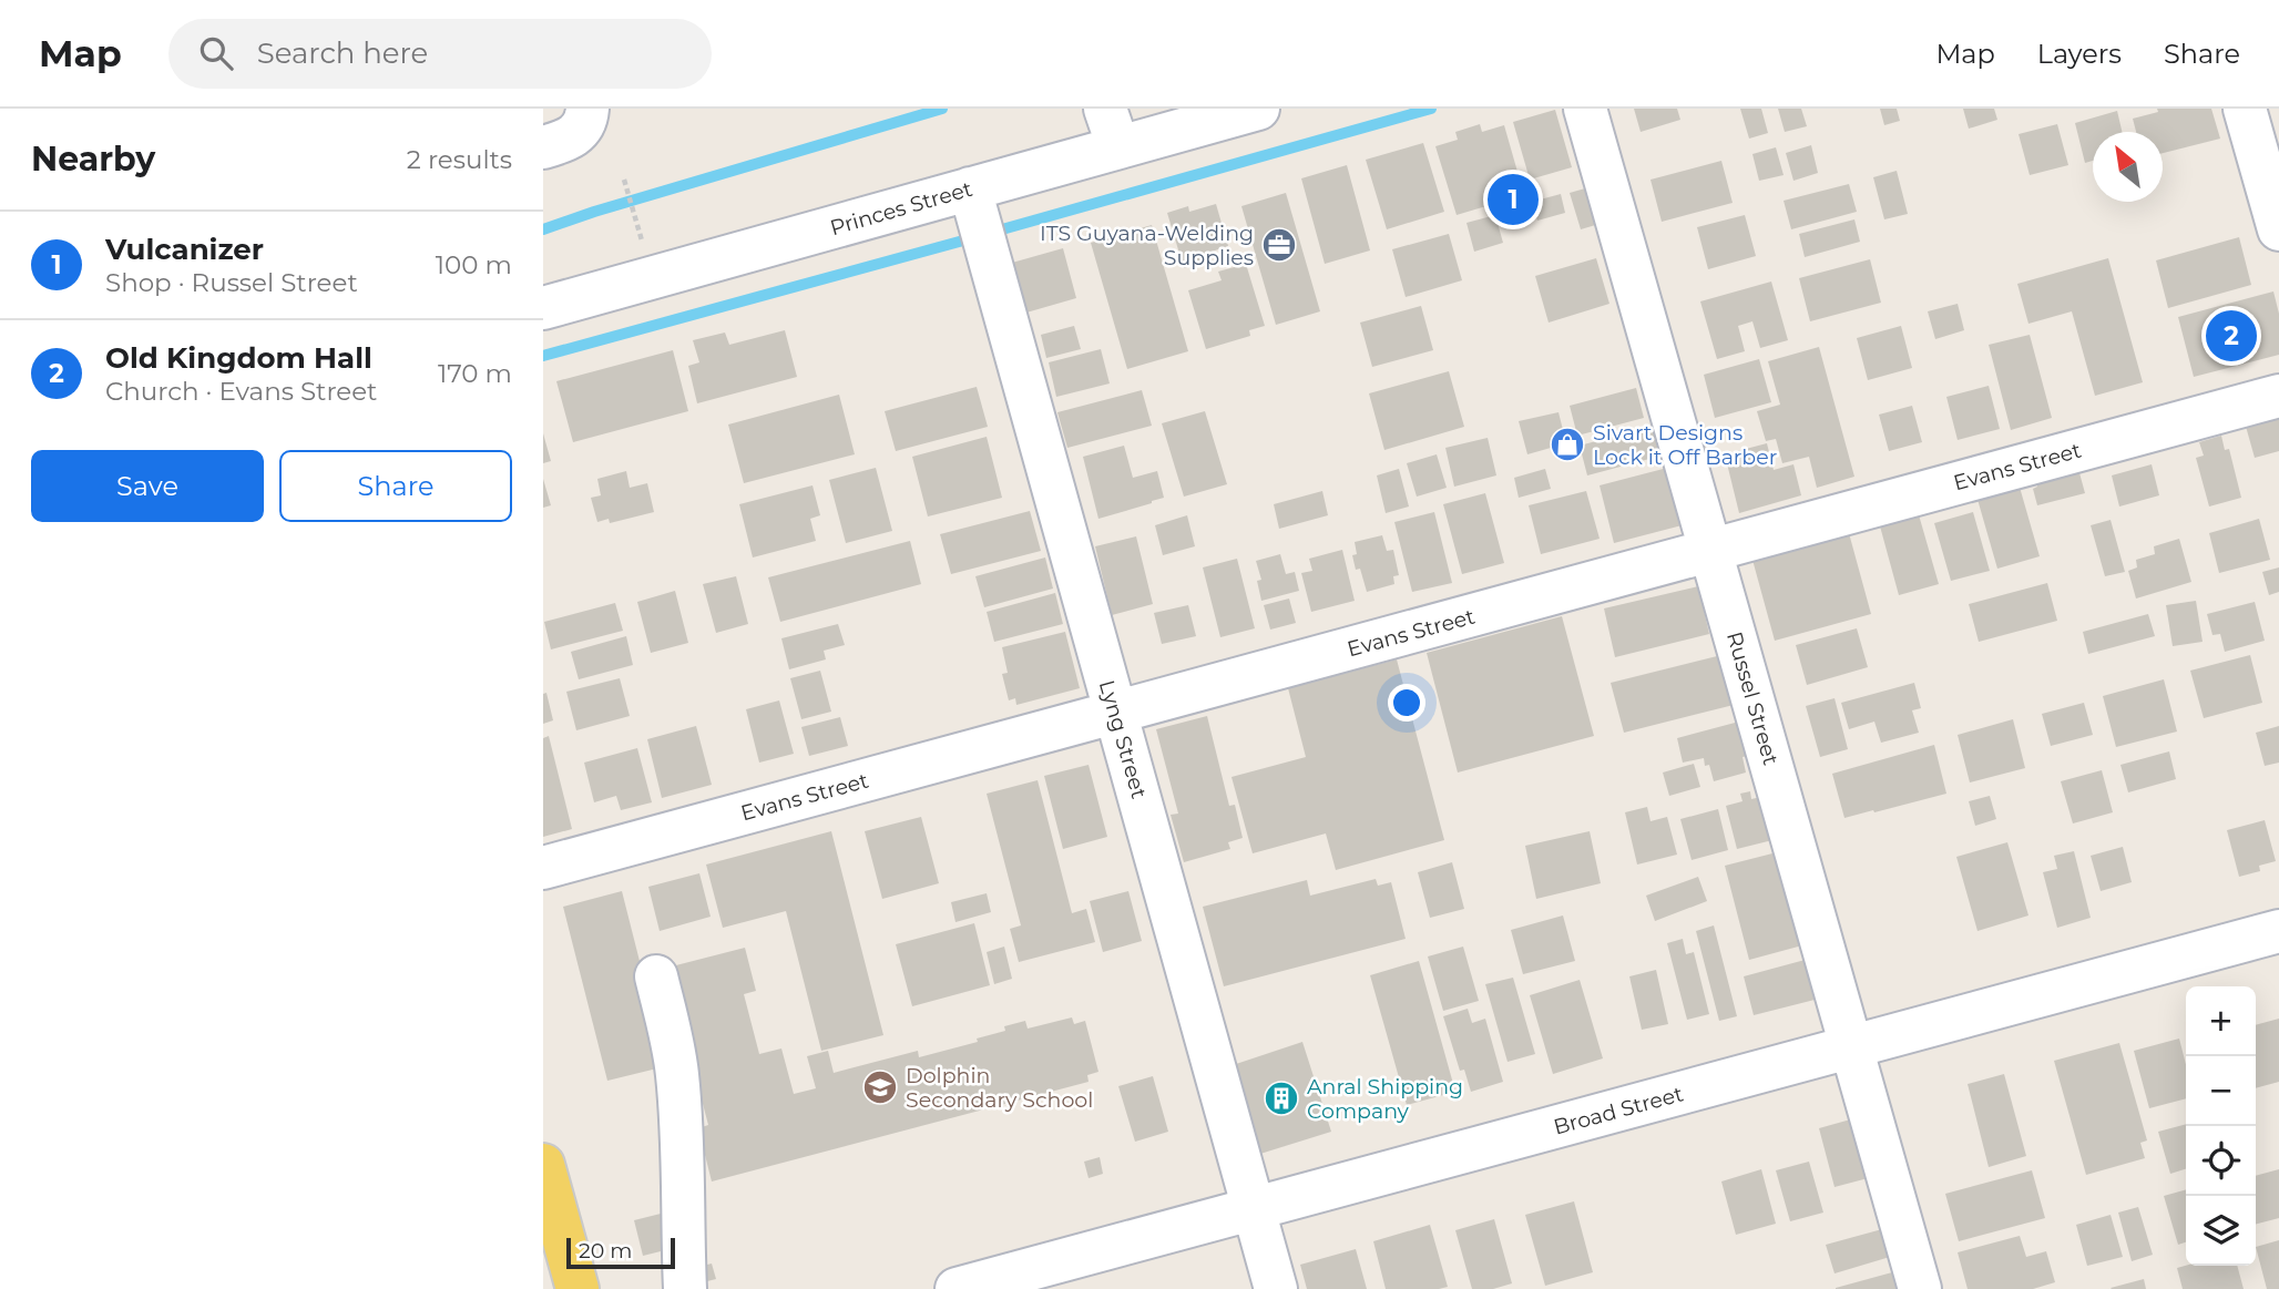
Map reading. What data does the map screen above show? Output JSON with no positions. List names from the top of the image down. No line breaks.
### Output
{"streets":{"street":["Princes Street","Evans Street","Russel Street","Lyng Street","Broad Street"]},"crossings":[["Princes Street","Lyng Street"],["Evans Street","Russel Street"],["Evans Street","Lyng Street"],["Russel Street","Broad Street"],["Lyng Street","Broad Street"]],"places":{"office":["ITS Guyana-Welding Supplies"],"shop":["Sivart Designs Lock it Off Barber"],"school or university":["Dolphin Secondary School"],"building":["Anral Shipping Company"]},"scale_bar":"20 m","north":"top left","page":{"header":"Map","search":"Search here","nav":["Map","Layers","Share"],"heading":["Nearby","2 results"],"pins":["1","2"],"list":[{"mark":"1","name":"Vulcanizer","note":"Shop · Russel Street","value":"100 m"},{"mark":"2","name":"Old Kingdom Hall","note":"Church · Evans Street","value":"170 m"}],"buttons":["Save","Share"],"map_buttons":["+","−"],"scale":"20 m"}}
